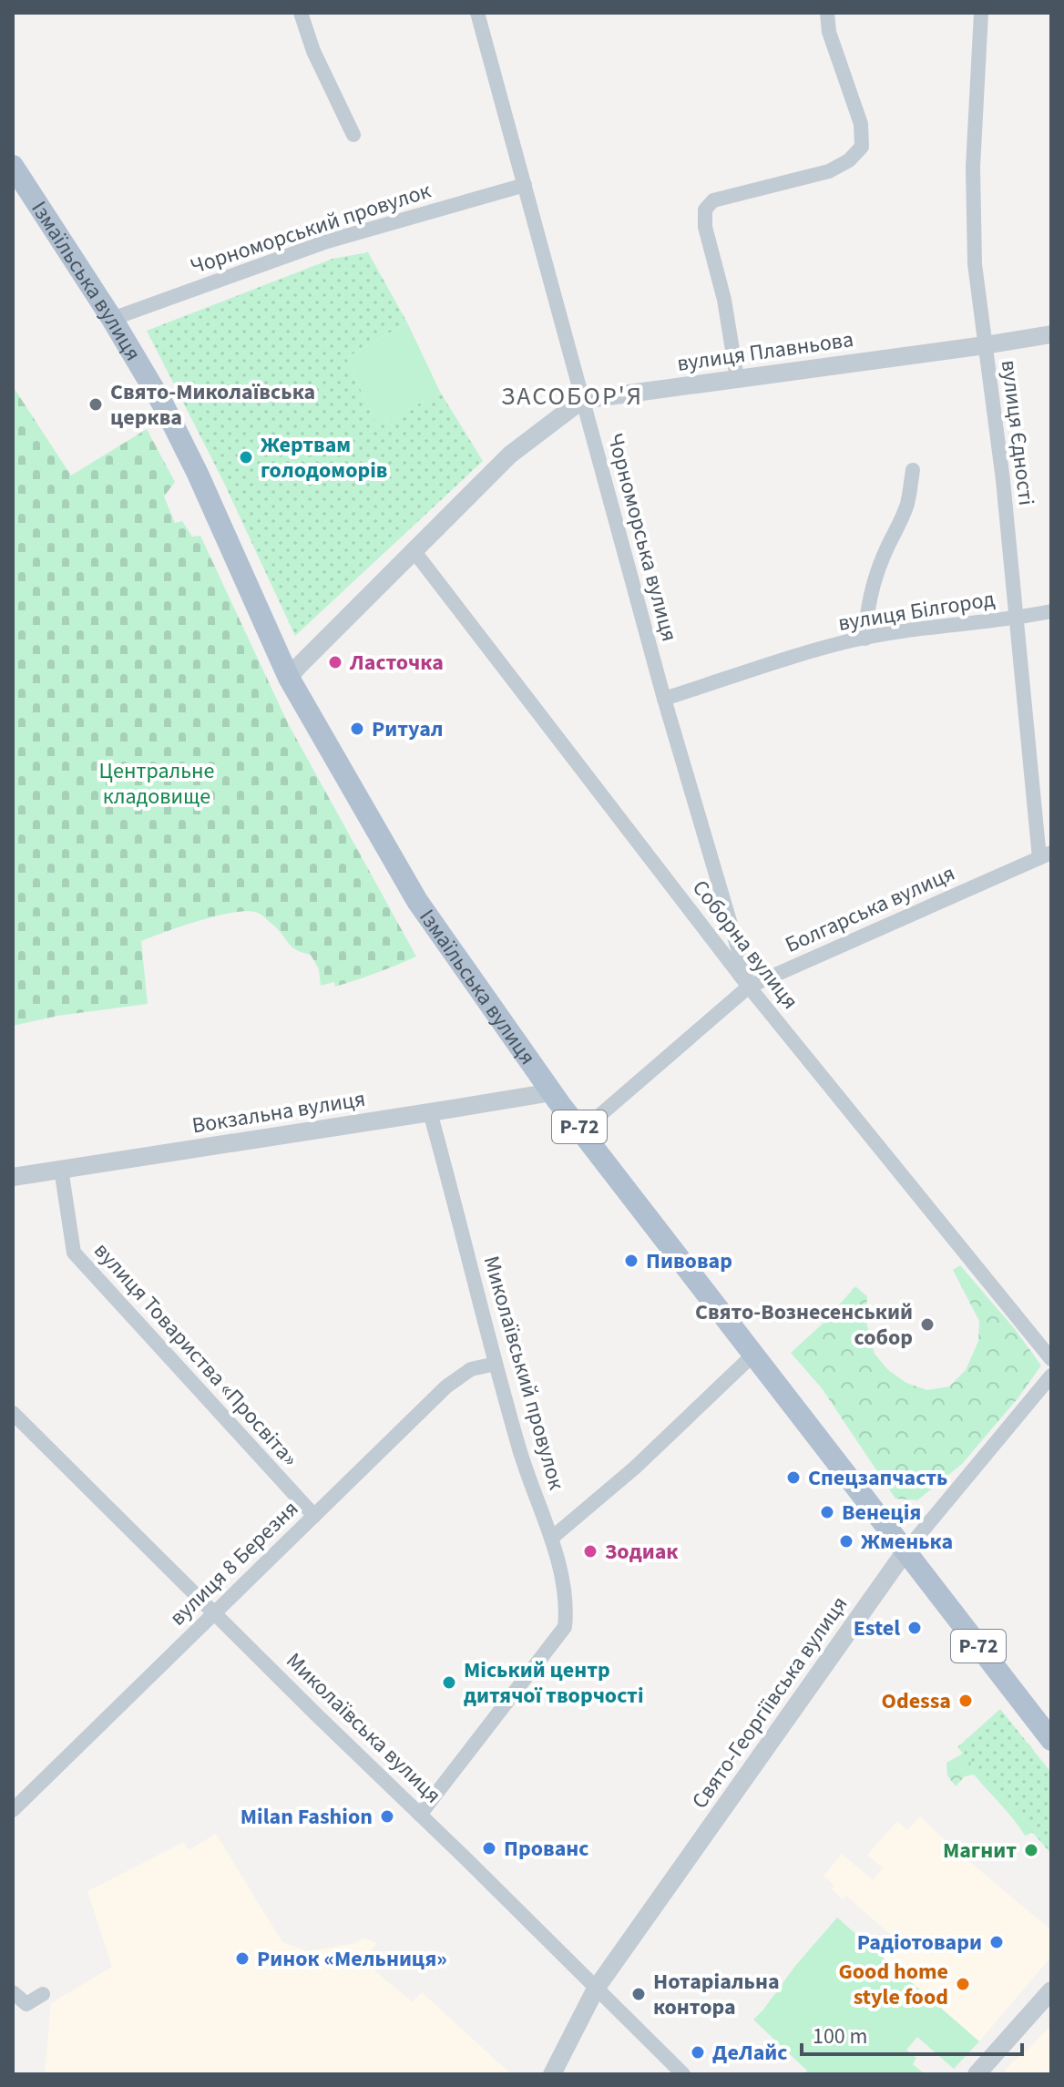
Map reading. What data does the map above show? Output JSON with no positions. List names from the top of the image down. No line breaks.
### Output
{"streets":{"main road":["Ізмаїльська вулиця","Р-72"],"street":["Чорноморський провулок","вулиця Плавньова","вулиця Єдності","Чорноморська вулиця","вулиця Білгород","Болгарська вулиця","Соборна вулиця","Вокзальна вулиця","вулиця Товариства «Просвіта»","Миколаївський провулок","вулиця 8 Березня","Свято-Георгіївська вулиця","Миколаївська вулиця"]},"crossings":[["Чорноморський провулок","Ізмаїльська вулиця"],["Чорноморський провулок","Чорноморська вулиця"],["Ізмаїльська вулиця","вулиця Плавньова"],["Ізмаїльська вулиця","Болгарська вулиця"],["Ізмаїльська вулиця","Вокзальна вулиця"],["Ізмаїльська вулиця","Свято-Георгіївська вулиця"],["вулиця Плавньова","вулиця Єдності"],["вулиця Плавньова","Чорноморська вулиця"],["вулиця Плавньова","Соборна вулиця"],["вулиця Єдності","вулиця Білгород"],["вулиця Єдності","Болгарська вулиця"],["Чорноморська вулиця","вулиця Білгород"],["Чорноморська вулиця","Болгарська вулиця"],["Чорноморська вулиця","Соборна вулиця"],["Болгарська вулиця","Соборна вулиця"],["Вокзальна вулиця","вулиця Товариства «Просвіта»"],["Вокзальна вулиця","Миколаївський провулок"],["вулиця Товариства «Просвіта»","вулиця 8 Березня"],["Миколаївський провулок","вулиця 8 Березня"],["Миколаївський провулок","Миколаївська вулиця"],["вулиця 8 Березня","Миколаївська вулиця"],["Свято-Георгіївська вулиця","Миколаївська вулиця"]],"districts":["ЗАСОБОР'Я"],"parks":["Центральне кладовище"],"places":["Свято-Миколаївська церква","Жертвам голодоморів","Ласточка","Ритуал","Пивовар","Свято-Вознесенський собор","Спецзапчасть","Венеція","Жменька","Зодиак","Estel","Міський центр дитячої творчості","Odessa","Milan Fashion","Прованс","Магнит","Радіотовари","Ринок «Мельниця»","Good home style food","Нотаріальна контора","ДеЛайс"],"scale_bar":"100 m"}
